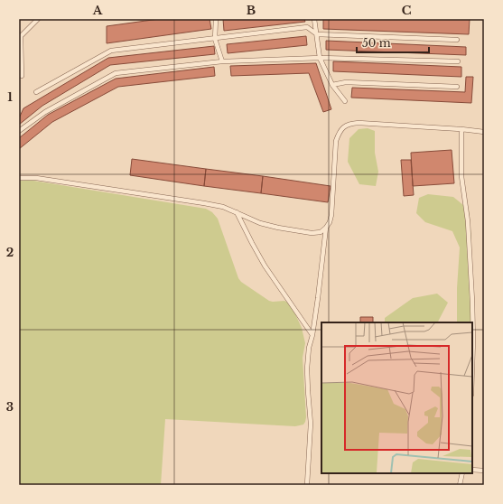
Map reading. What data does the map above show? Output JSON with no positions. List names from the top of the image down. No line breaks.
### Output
{"scale_bar":"50 m","grid":{"columns":["A","B","C"],"rows":["1","2","3"]}}
